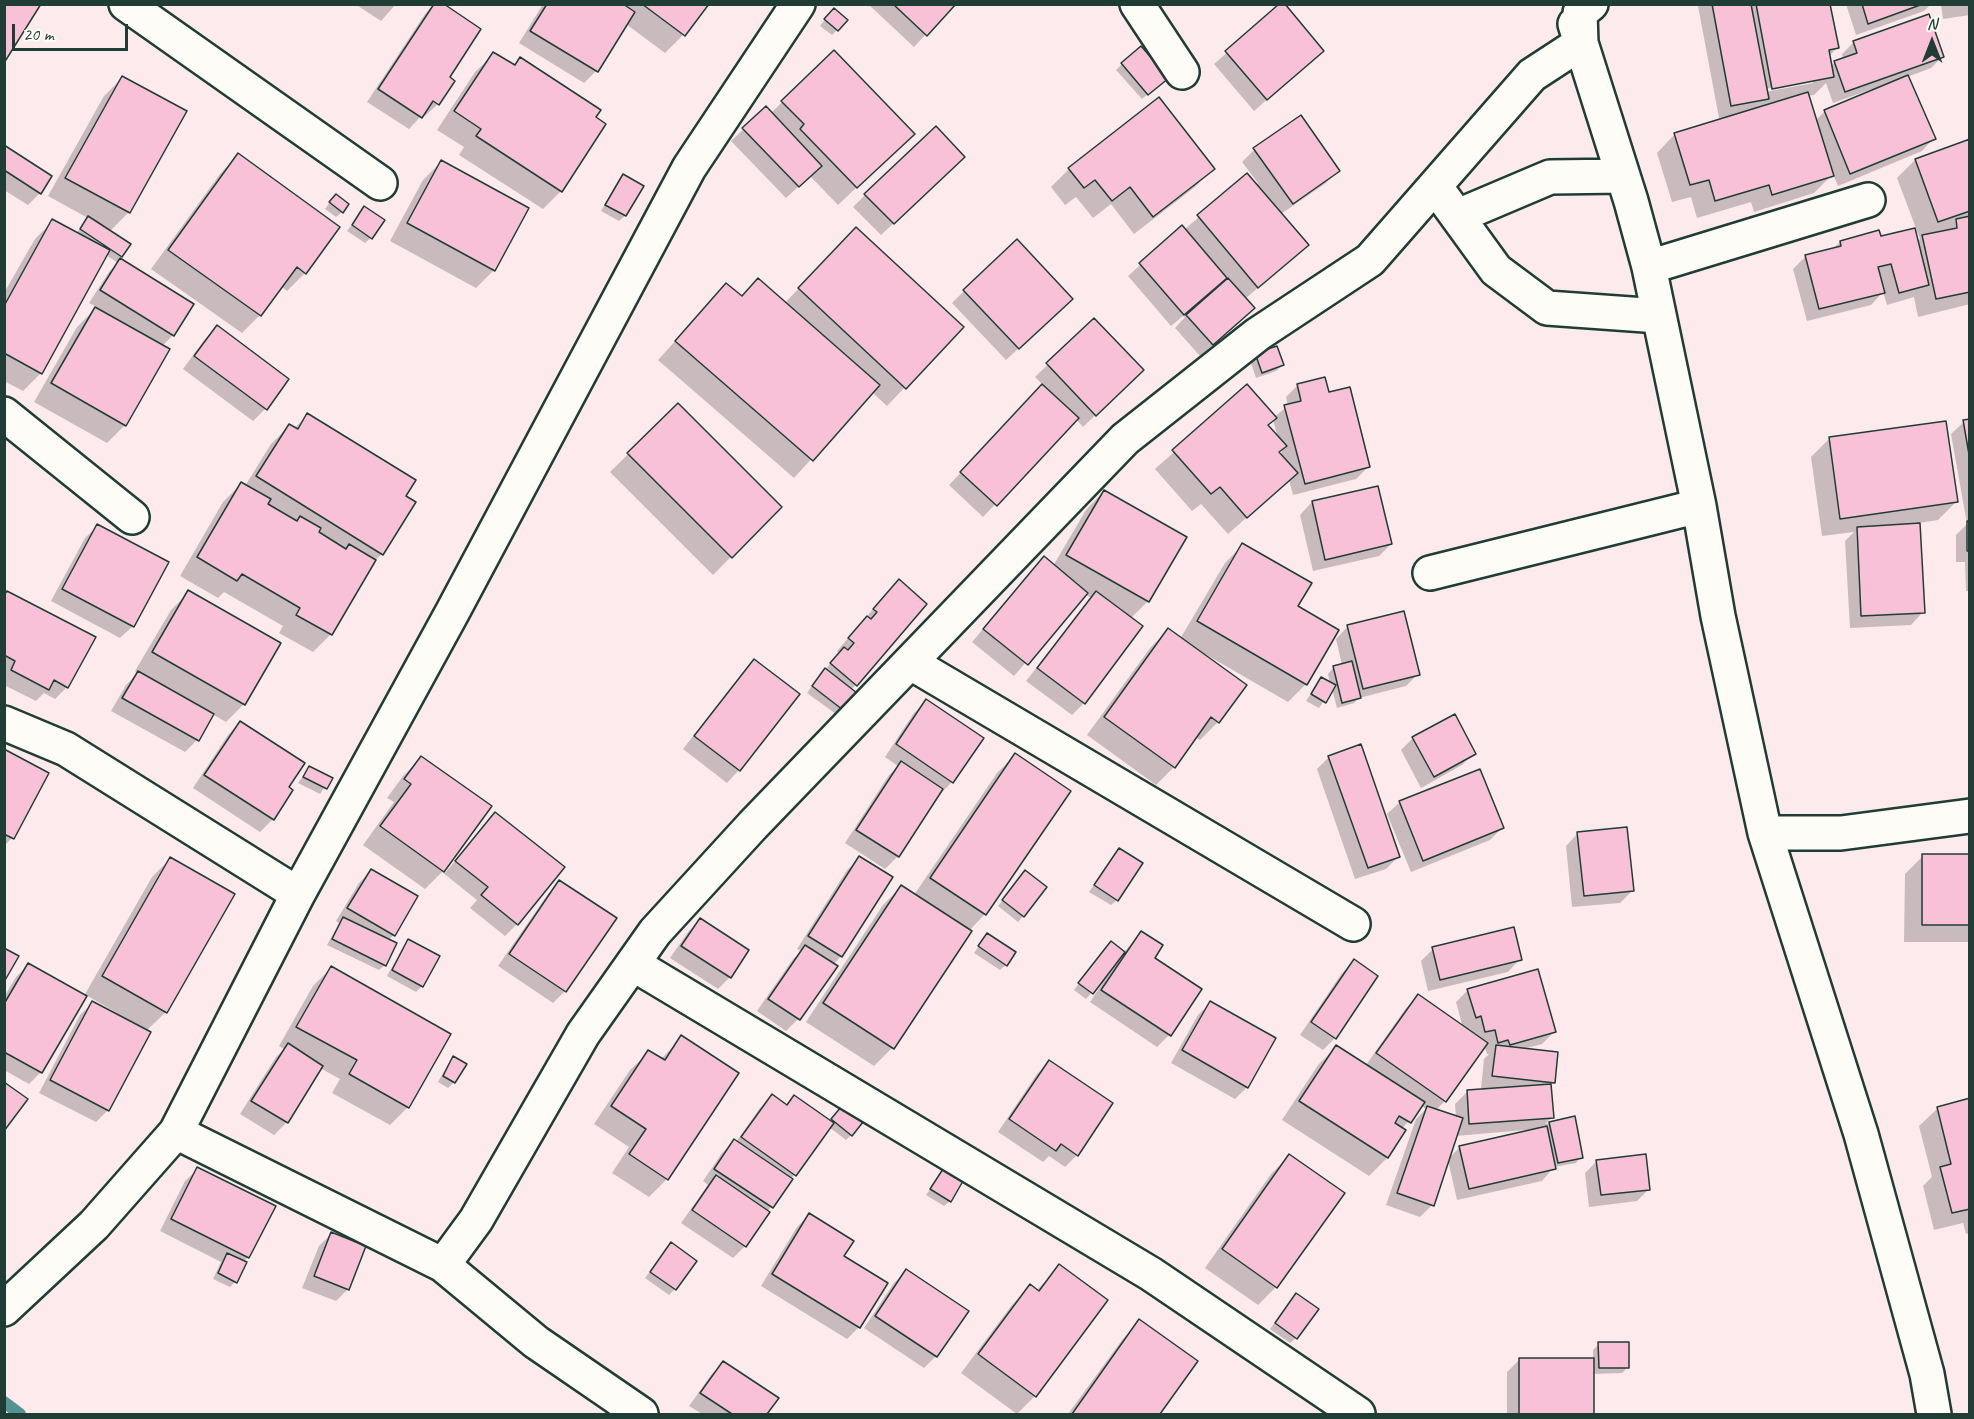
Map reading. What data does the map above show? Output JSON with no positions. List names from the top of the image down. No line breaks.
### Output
{"scale_bar":"20 m","north":"top"}
